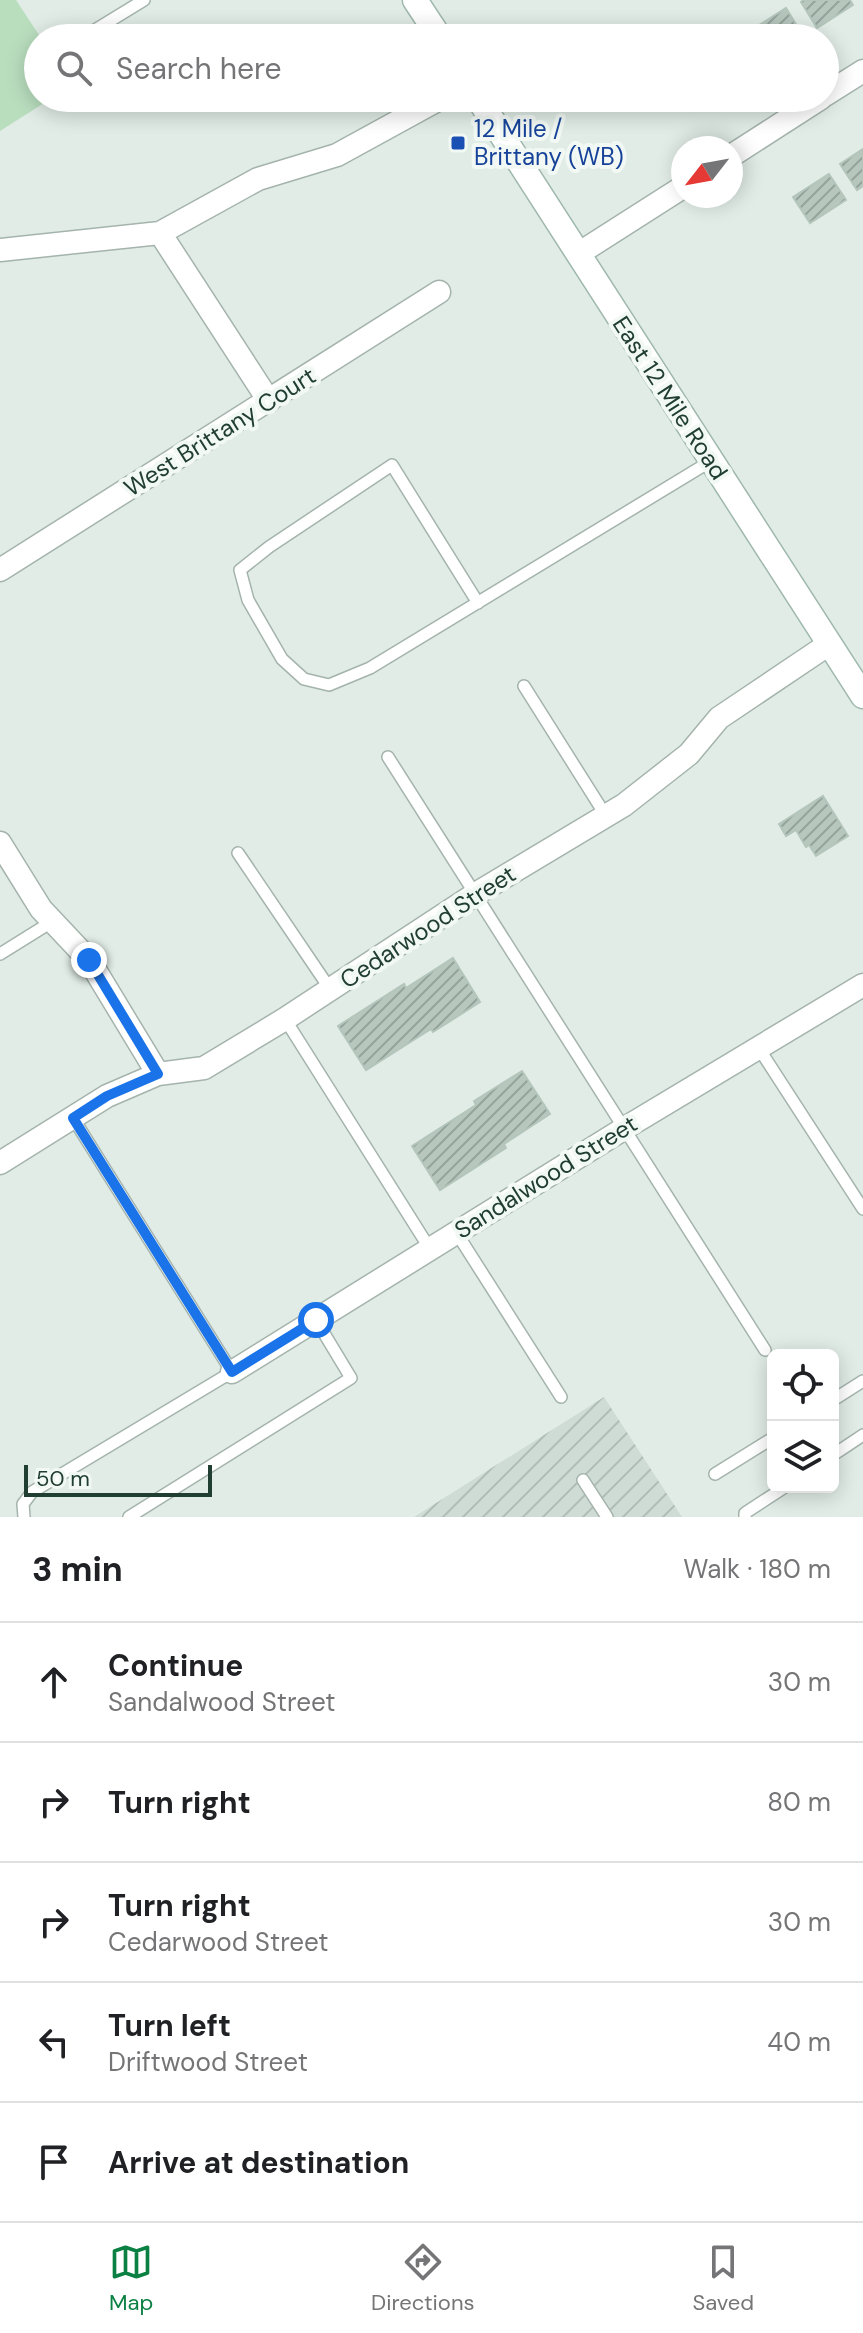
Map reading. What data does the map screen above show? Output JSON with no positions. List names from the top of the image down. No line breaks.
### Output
{"streets":{"main road":["East 12 Mile Road"],"street":["West Brittany Court","Cedarwood Street","Sandalwood Street"]},"crossings":[["East 12 Mile Road","Cedarwood Street"]],"places":{"transit":["12 Mile / Brittany (WB)"]},"scale_bar":"50 m","north":"bottom left","page":{"search":"Search here","scale":"50 m","heading":["3 min","Walk · 180 m"],"list":[["Continue","Sandalwood Street","30 m"],["Turn right","80 m"],["Turn right","Cedarwood Street","30 m"],["Turn left","Driftwood Street","40 m"],"Arrive at destination"],"nav":["Map","Directions","Saved"]}}
